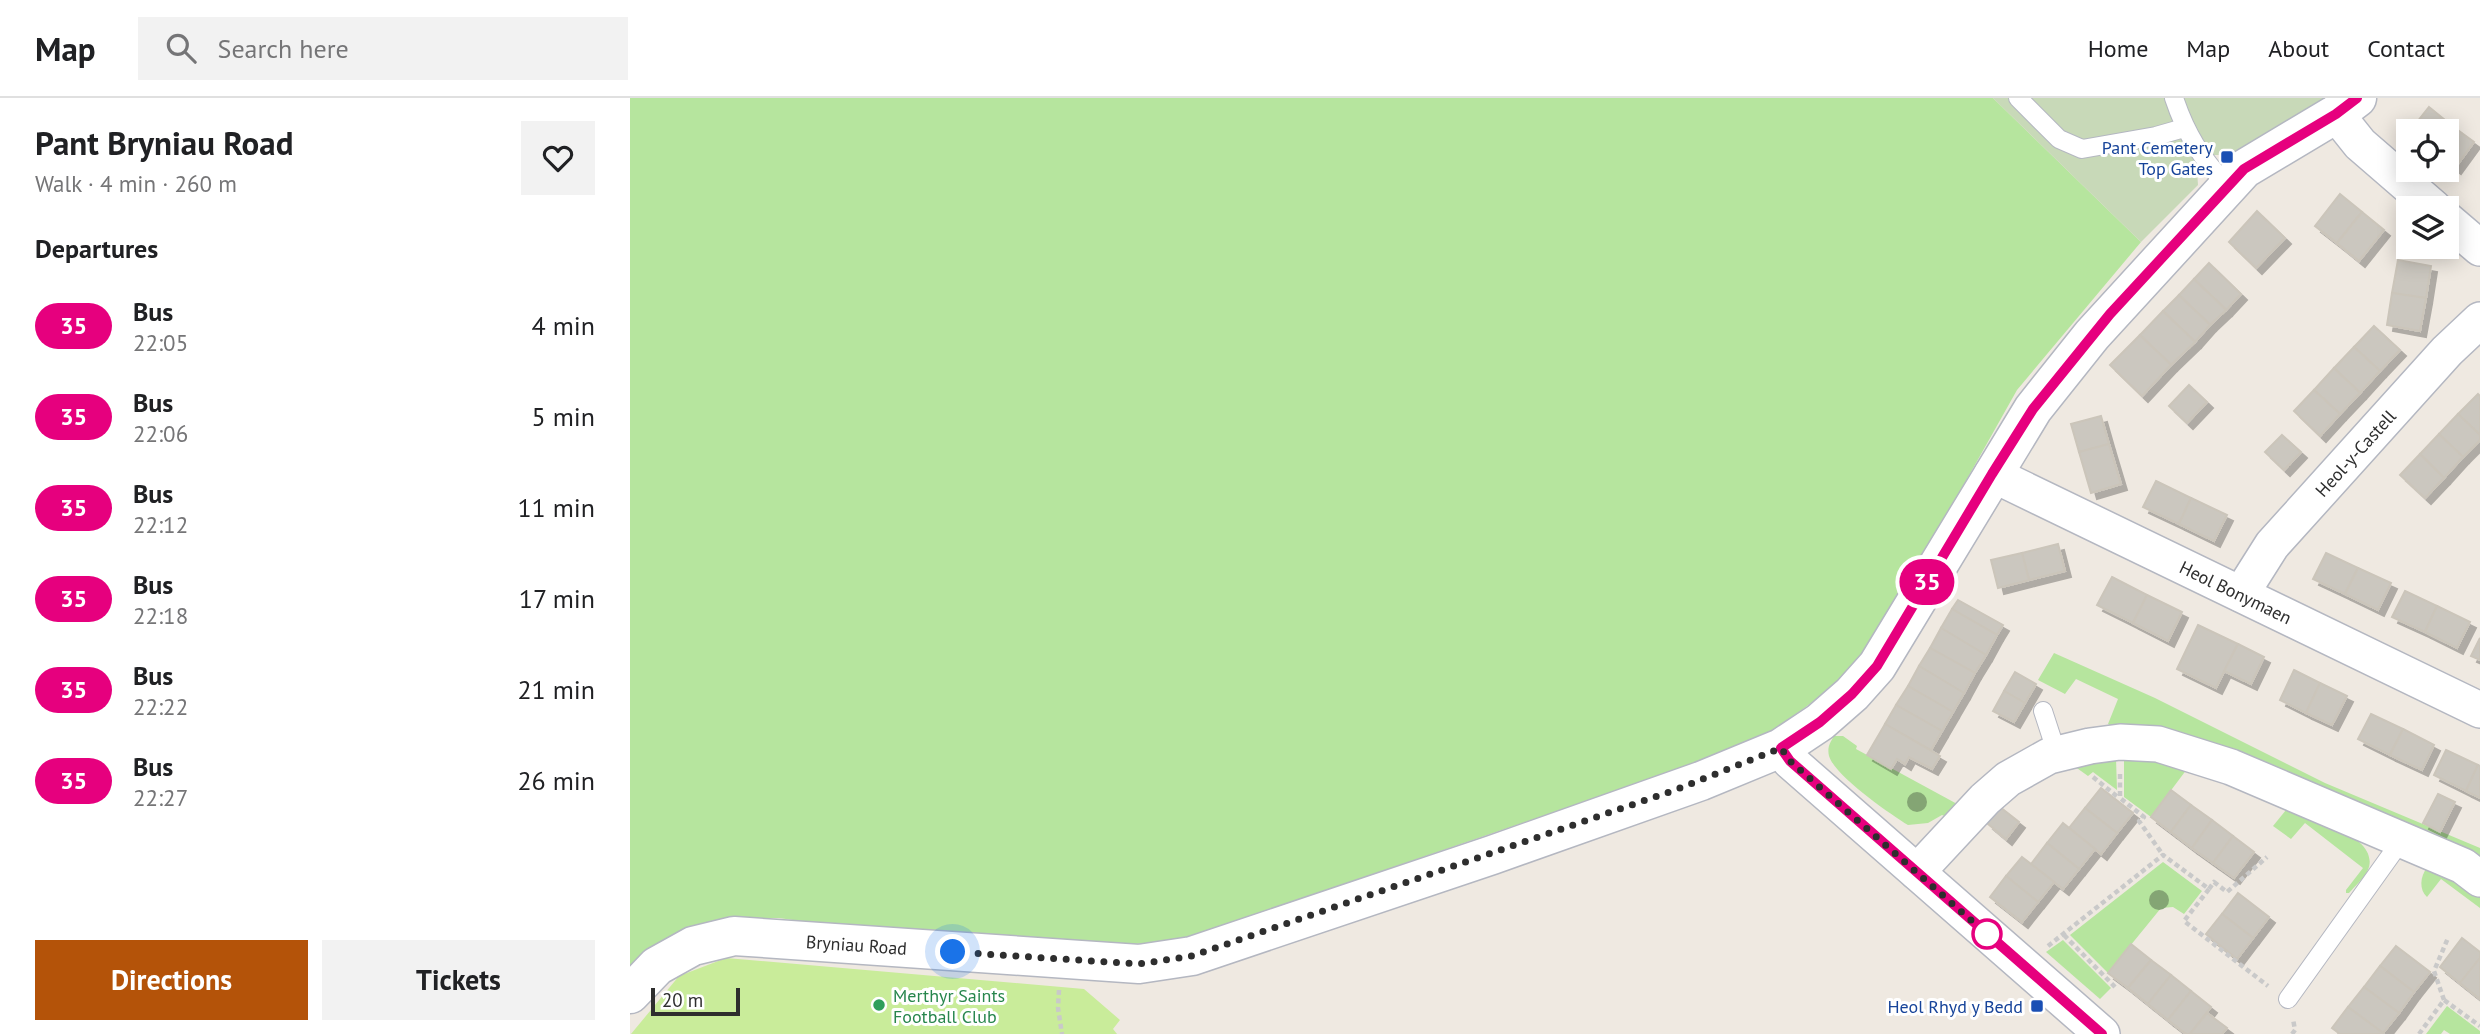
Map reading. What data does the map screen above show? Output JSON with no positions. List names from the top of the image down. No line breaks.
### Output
{"streets":{"street":["Heol-y-Castell","Heol Bonymaen","Bryniau Road"]},"crossings":[["Heol-y-Castell","Heol Bonymaen"],["Heol Bonymaen","Bryniau Road"]],"places":{"transit":["Pant Cemetery Top Gates","Heol Rhyd y Bedd"],"other":["Merthyr Saints Football Club"]},"lines":["bus line 35"],"scale_bar":"20 m","page":{"header":"Map","search":"Search here","nav":["Home","Map","About","Contact"],"heading":[["Pant Bryniau Road","Walk · 4 min · 260 m"],"Departures"],"on_map":"35","list":[{"mark":"35","name":"Bus","note":"22:05","value":"4 min"},{"mark":"35","name":"Bus","note":"22:06","value":"5 min"},{"mark":"35","name":"Bus","note":"22:12","value":"11 min"},{"mark":"35","name":"Bus","note":"22:18","value":"17 min"},{"mark":"35","name":"Bus","note":"22:22","value":"21 min"},{"mark":"35","name":"Bus","note":"22:27","value":"26 min"}],"buttons":["Directions","Tickets"],"scale":"20 m"}}
